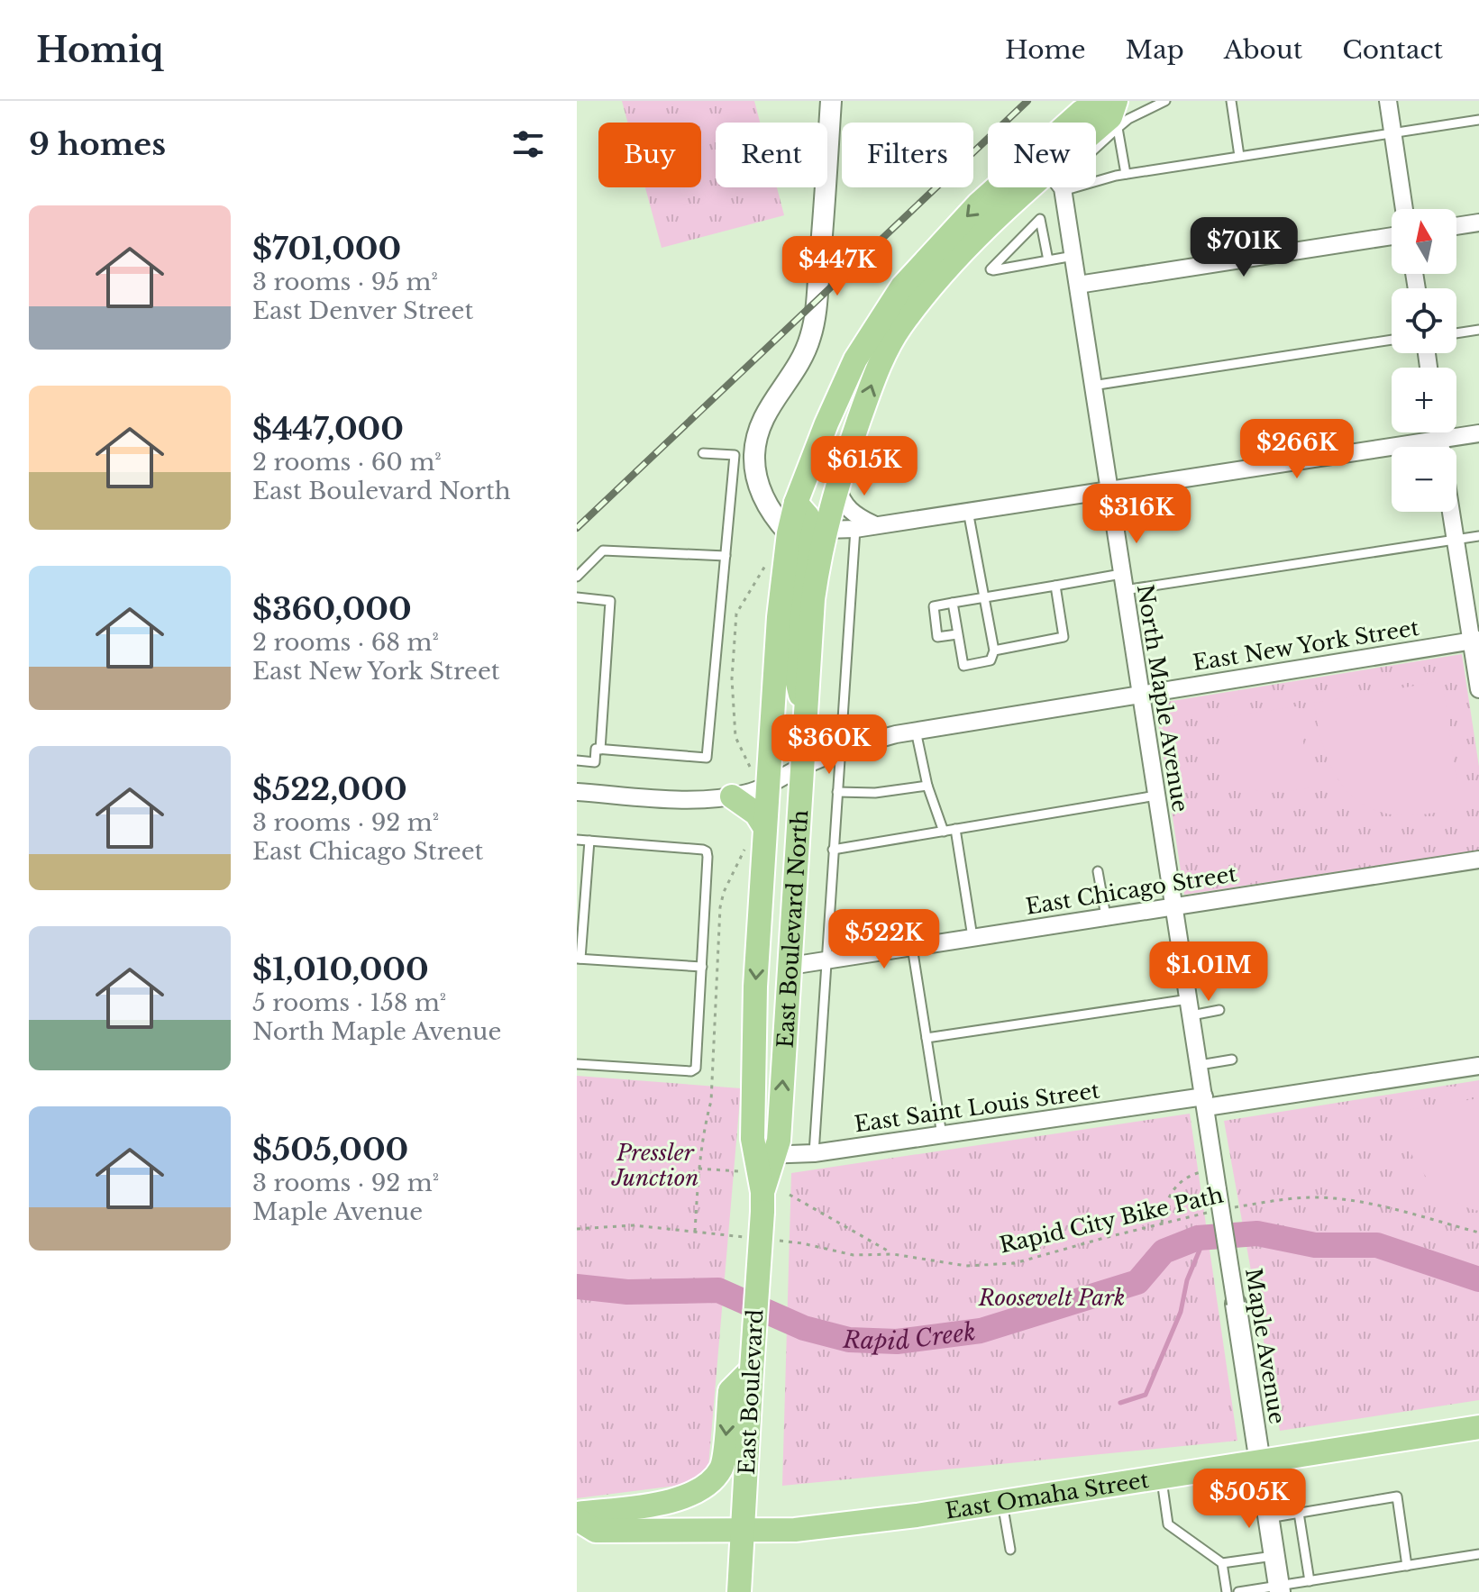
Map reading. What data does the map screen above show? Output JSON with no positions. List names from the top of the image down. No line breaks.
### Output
{"streets":{"main road":["East Boulevard North","East Boulevard","East Omaha Street"],"street":["East New York Street","North Maple Avenue","East Chicago Street","East Saint Louis Street","Maple Avenue"],"path":["Rapid City Bike Path"]},"crossings":[["East New York Street","North Maple Avenue"],["East New York Street","East Boulevard North"],["North Maple Avenue","East Chicago Street"],["North Maple Avenue","East Saint Louis Street"],["North Maple Avenue","Maple Avenue"],["East Chicago Street","East Boulevard North"],["East Boulevard North","East Saint Louis Street"],["East Boulevard North","East Boulevard"],["East Saint Louis Street","Maple Avenue"],["East Saint Louis Street","East Boulevard"],["Maple Avenue","East Omaha Street"],["East Boulevard","East Omaha Street"]],"water":["Rapid Creek"],"parks":["Pressler Junction","Roosevelt Park"],"north":"top","page":{"header":"Homiq","nav":["Home","Map","About","Contact"],"heading":"9 homes","chip":["Buy","Rent","Filters","New"],"list":[{"name":"$701,000","note":"3 rooms · 95 m² · East Denver Street"},{"name":"$447,000","note":"2 rooms · 60 m² · East Boulevard North"},{"name":"$360,000","note":"2 rooms · 68 m² · East New York Street"},{"name":"$522,000","note":"3 rooms · 92 m² · East Chicago Street"},{"name":"$1,010,000","note":"5 rooms · 158 m² · North Maple Avenue"},{"name":"$505,000","note":"3 rooms · 92 m² · Maple Avenue"}],"map_buttons":["+","−"],"price":["$701K","$447K","$266K","$615K","$316K","$360K","$522K","$1.01M","$505K"]}}
